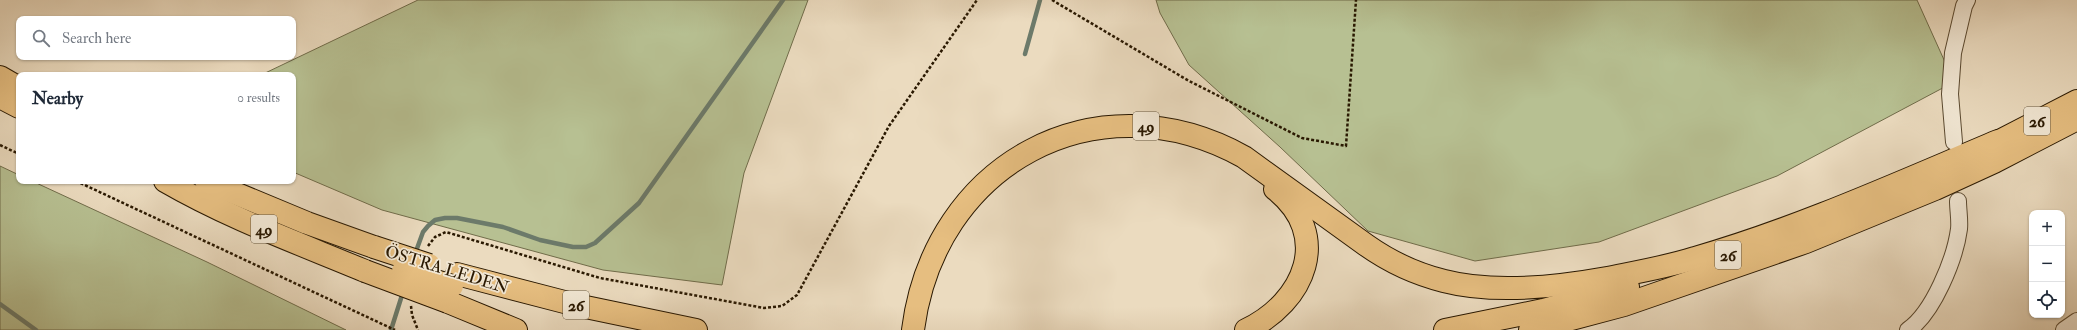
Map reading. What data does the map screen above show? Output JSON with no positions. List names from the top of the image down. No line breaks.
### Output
{"streets":{"highway":["26","49","ÖSTRA LEDEN"]},"crossings":[["26","49"],["26","ÖSTRA LEDEN"]],"page":{"search":"Search here","heading":["Nearby","0 results"],"map_buttons":["+","−"]}}
